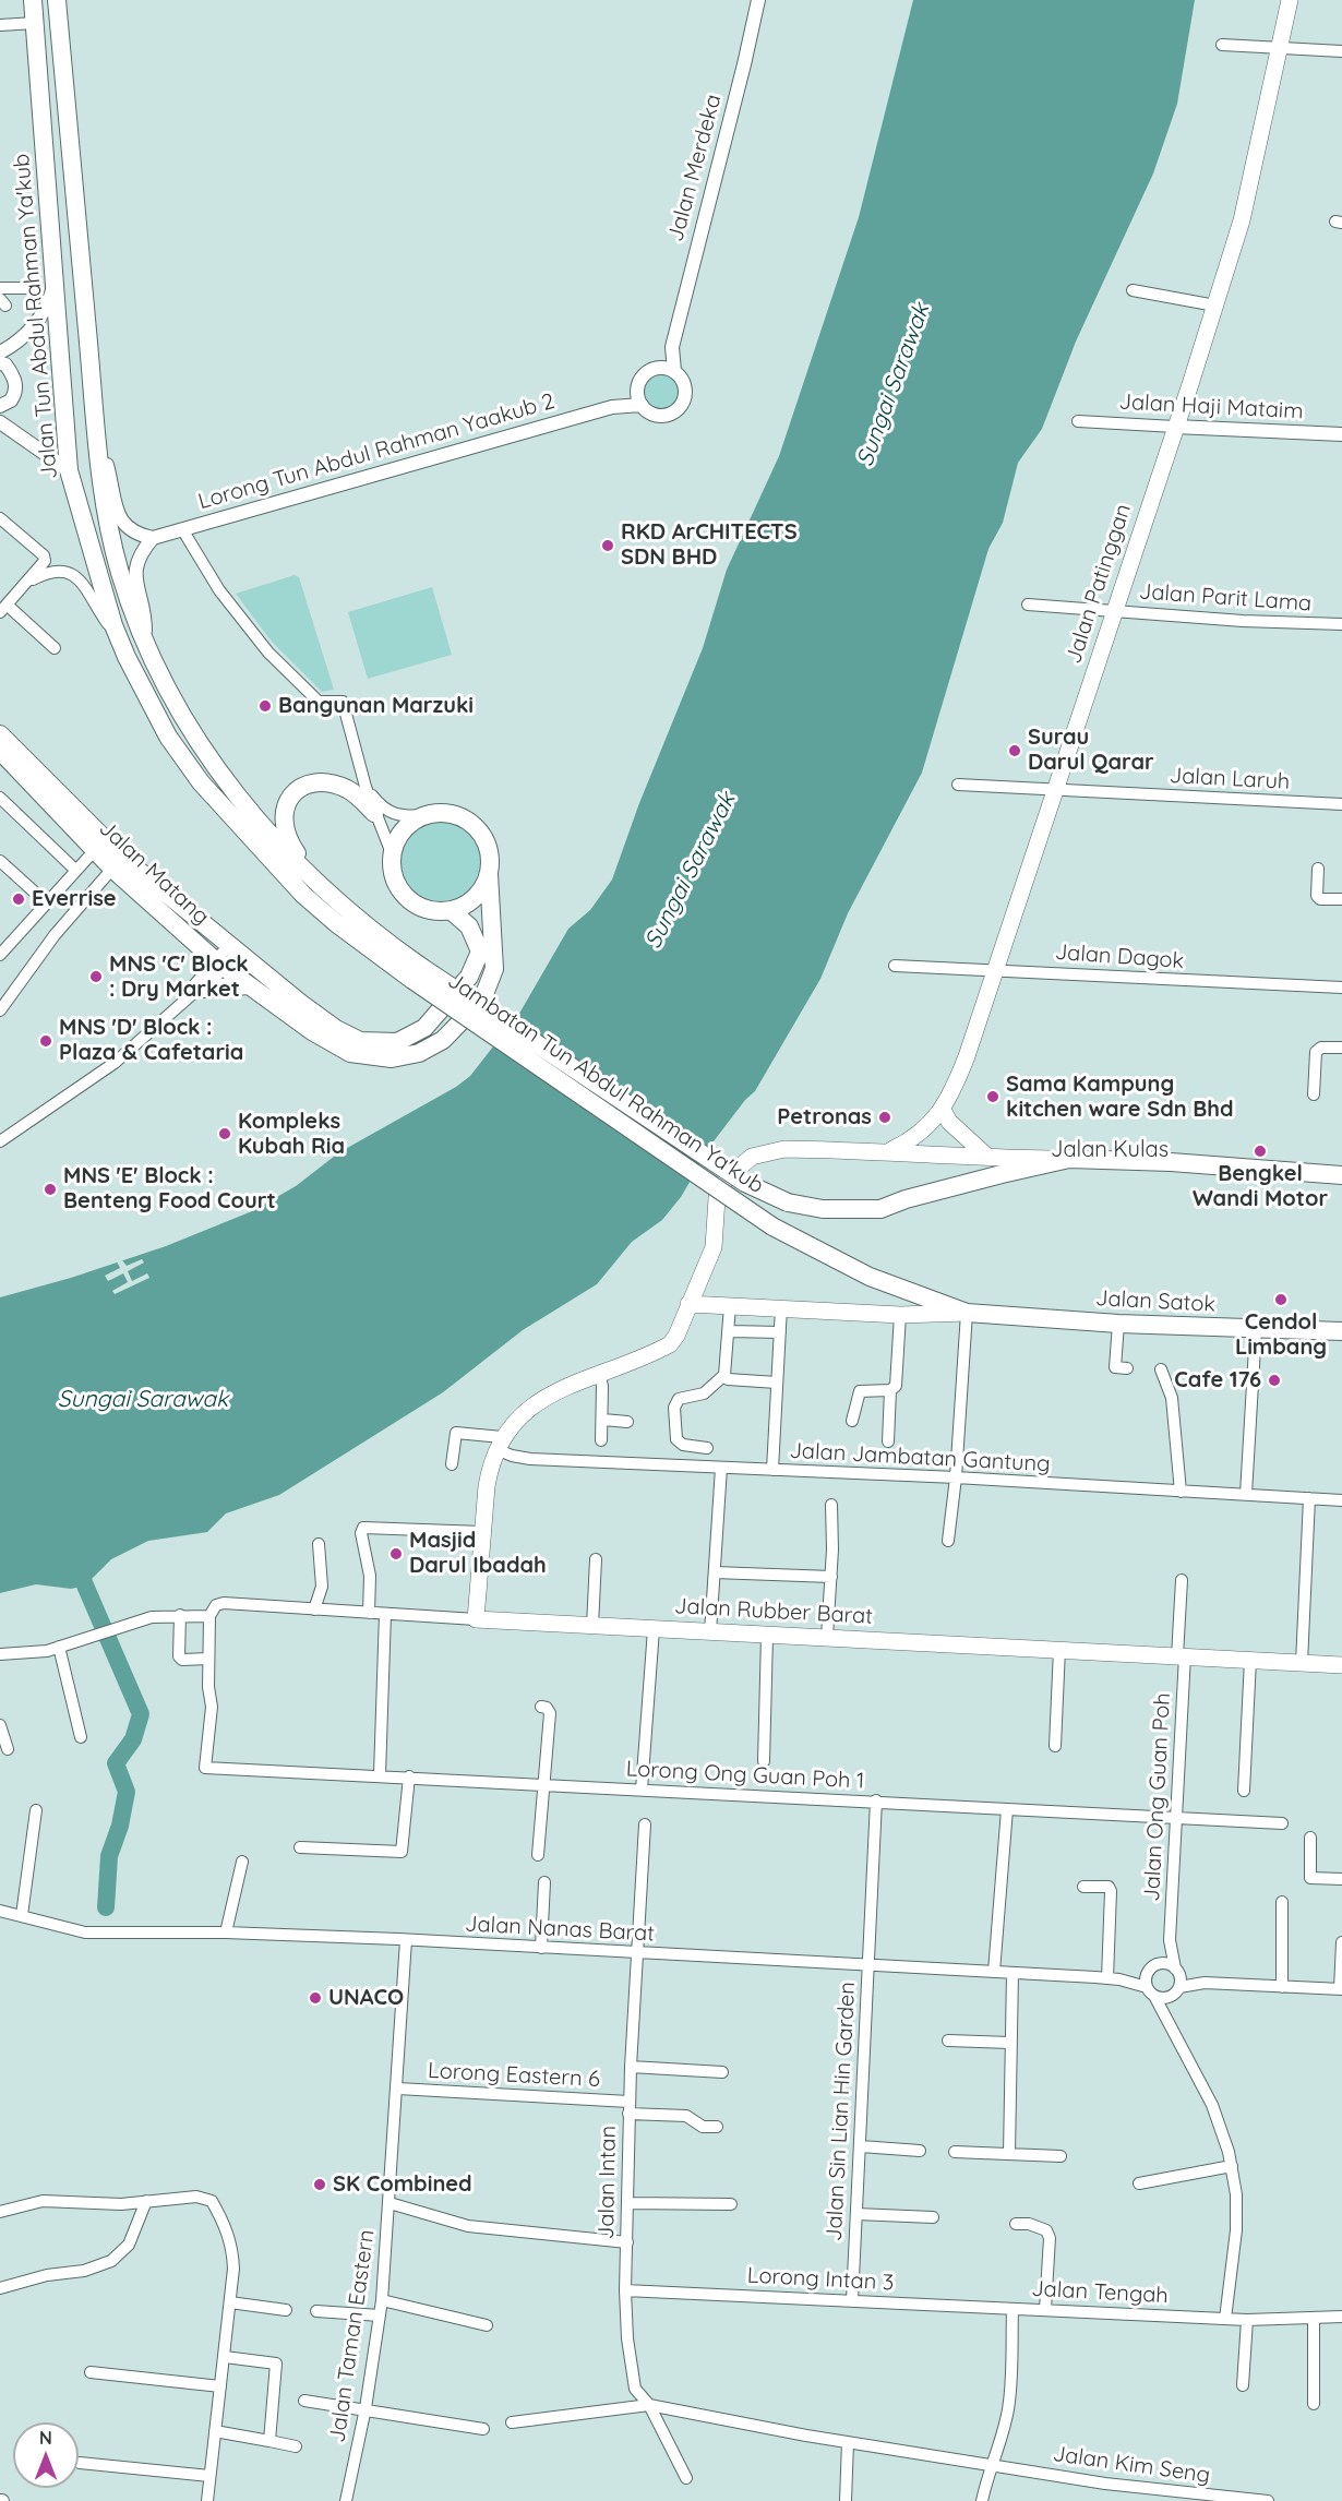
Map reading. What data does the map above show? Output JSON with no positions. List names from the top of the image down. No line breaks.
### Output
{"streets":{"main road":["Jalan Tun Abdul Rahman Ya'kub","Jalan Patinggan","Jalan Matang","Jambatan Tun Abdul Rahman Ya'kub","Jalan Kulas","Jalan Satok","Jalan Rubber Barat"],"street":["Jalan Merdeka","Jalan Haji Mataim","Lorong Tun Abdul Rahman Yaakub 2","Jalan Parit Lama","Jalan Laruh","Jalan Dagok","Jalan Jambatan Gantung","Lorong Ong Guan Poh 1","Jalan Ong Guan Poh","Jalan Nanas Barat","Lorong Eastern 6","Jalan Sin Lian Hin Garden","Jalan Intan","Lorong Intan 3","Jalan Tengah","Jalan Taman Eastern","Jalan Kim Seng"]},"crossings":[["Jalan Tun Abdul Rahman Ya'kub","Jambatan Tun Abdul Rahman Ya'kub"],["Jalan Haji Mataim","Jalan Patinggan"],["Jalan Patinggan","Jalan Parit Lama"],["Jalan Patinggan","Jalan Laruh"],["Jalan Patinggan","Jalan Dagok"],["Jalan Patinggan","Jalan Kulas"],["Jambatan Tun Abdul Rahman Ya'kub","Jalan Kulas"],["Jambatan Tun Abdul Rahman Ya'kub","Jalan Satok"],["Jalan Kulas","Jalan Satok"],["Jalan Kulas","Jalan Jambatan Gantung"],["Jalan Rubber Barat","Jalan Ong Guan Poh"],["Lorong Ong Guan Poh 1","Jalan Ong Guan Poh"],["Lorong Ong Guan Poh 1","Jalan Sin Lian Hin Garden"],["Jalan Ong Guan Poh","Jalan Nanas Barat"],["Jalan Nanas Barat","Jalan Sin Lian Hin Garden"],["Jalan Nanas Barat","Jalan Intan"],["Jalan Nanas Barat","Jalan Taman Eastern"],["Lorong Eastern 6","Jalan Intan"],["Lorong Eastern 6","Jalan Taman Eastern"],["Jalan Sin Lian Hin Garden","Lorong Intan 3"],["Jalan Intan","Lorong Intan 3"],["Lorong Intan 3","Jalan Tengah"],["Jalan Tengah","Jalan Kim Seng"]],"water":["Sungai Sarawak"],"places":["RKD ArCHITECTS SDN BHD","Bangunan Marzuki","Surau Darul Qarar","Everrise","MNS 'C' Block : Dry Market","MNS 'D' Block : Plaza & Cafetaria","Sama Kampung kitchen ware Sdn Bhd","Petronas","Kompleks Kubah Ria","Bengkel Wandi Motor","MNS 'E' Block : Benteng Food Court","Cendol Limbang","Cafe 176","Masjid Darul Ibadah","UNACO","SK Combined"],"north":"top"}
